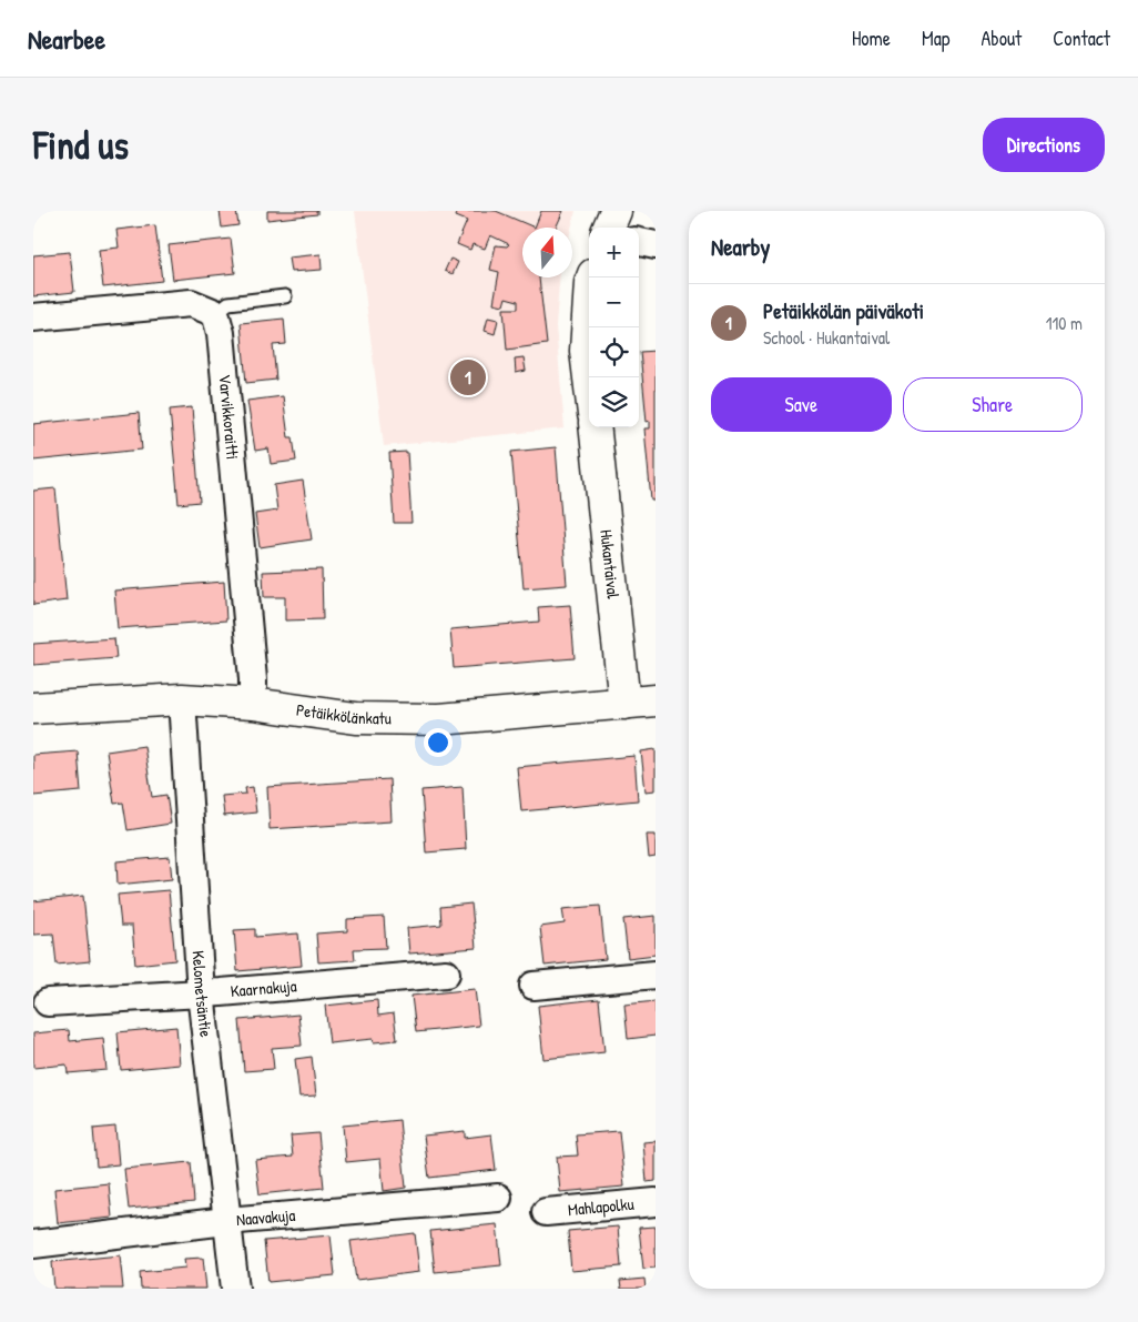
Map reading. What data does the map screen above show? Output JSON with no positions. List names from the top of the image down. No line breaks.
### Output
{"streets":{"street":["Varvikkoraitti","Hukantaival","Petäikkölänkatu","Kaarnakuja","Kelometsäntie","Mahlapolku","Naavakuja"]},"crossings":[["Varvikkoraitti","Petäikkölänkatu"],["Hukantaival","Petäikkölänkatu"],["Petäikkölänkatu","Kelometsäntie"],["Kaarnakuja","Kelometsäntie"],["Kelometsäntie","Naavakuja"]],"north":"top","page":{"header":"Nearbee","nav":["Home","Map","About","Contact"],"buttons":["Directions",["Save","Share"]],"title":"Find us","heading":"Nearby","map_buttons":["+","−"],"list":[{"mark":"1","name":"Petäikkölän päiväkoti","note":"School · Hukantaival","value":"110 m"}],"pins":"1"}}
